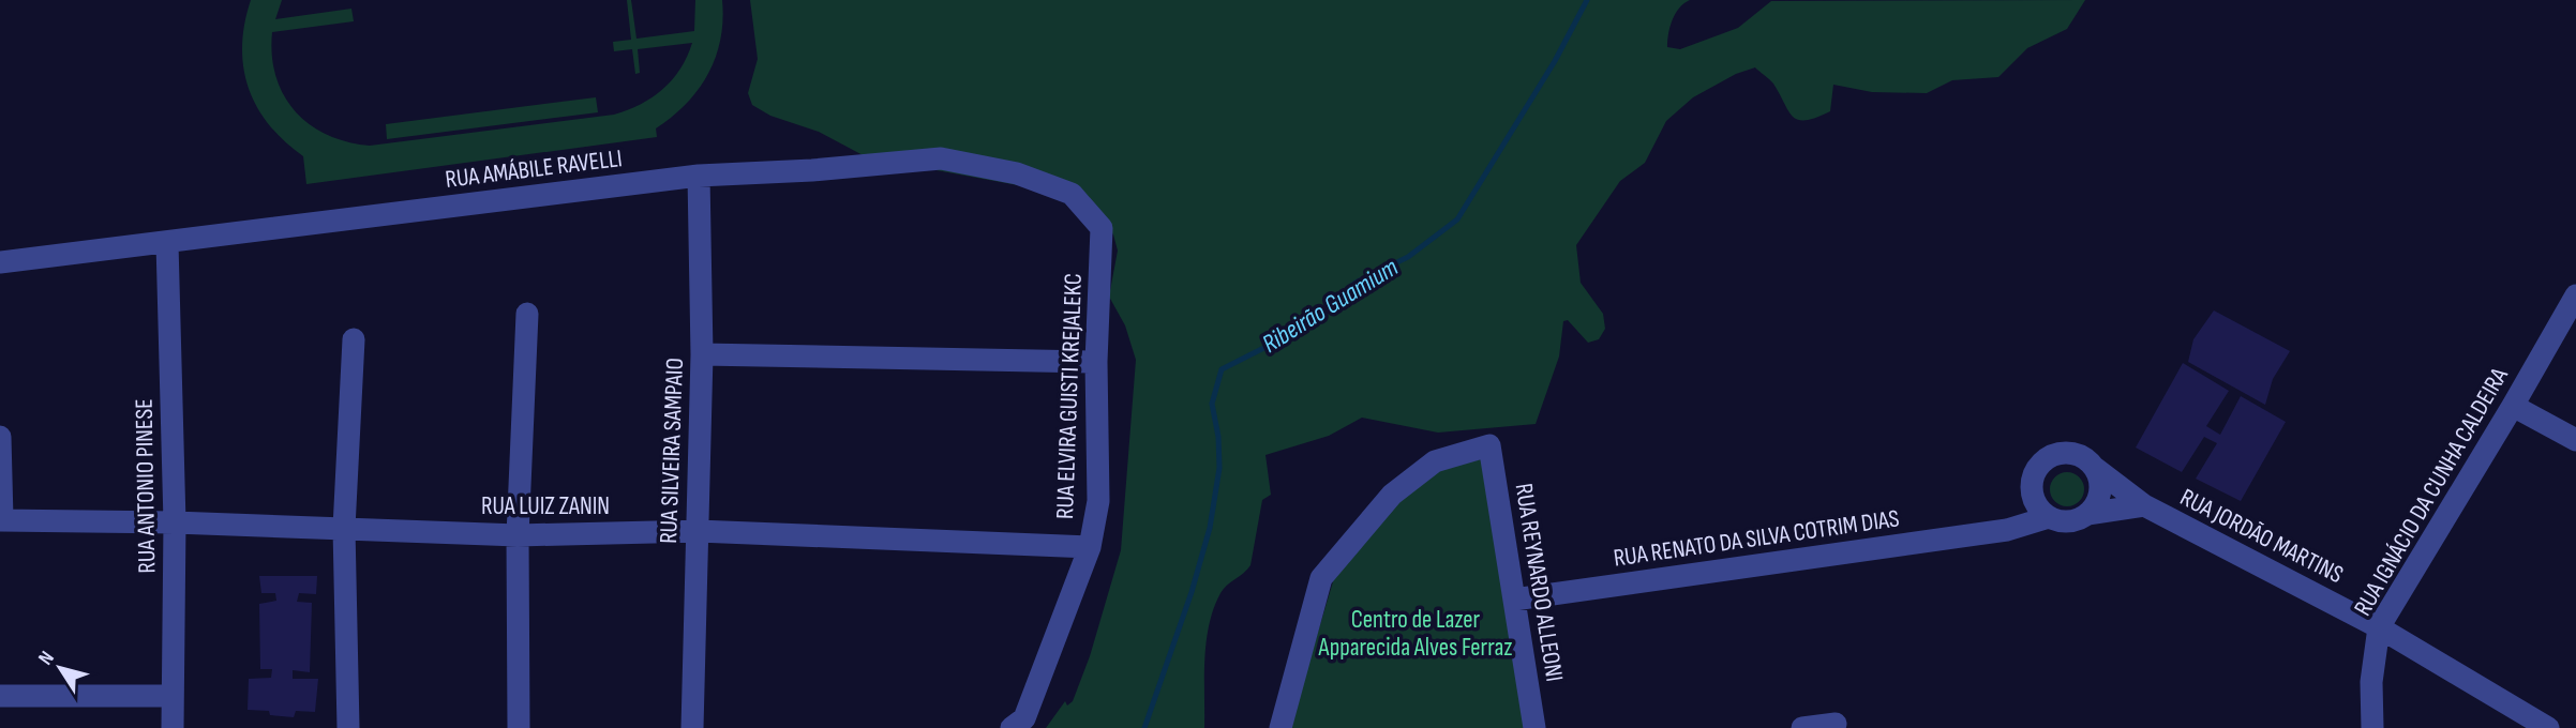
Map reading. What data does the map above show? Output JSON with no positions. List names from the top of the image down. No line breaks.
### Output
{"streets":{"street":["RUA AMÁBILE RAVELLI","RUA ELVIRA GUISTI KREJALEKC","RUA SILVEIRA SAMPAIO","RUA ANTONIO PINESE","RUA IGNÁCIO DA CUNHA CALDEIRA","RUA LUIZ ZANIN","RUA JORDÃO MARTINS","RUA RENATO DA SILVA COTRIM DIAS","RUA REYNARDO ALLEONI"]},"crossings":[["RUA AMÁBILE RAVELLI","RUA ELVIRA GUISTI KREJALEKC"],["RUA AMÁBILE RAVELLI","RUA SILVEIRA SAMPAIO"],["RUA AMÁBILE RAVELLI","RUA ANTONIO PINESE"],["RUA ELVIRA GUISTI KREJALEKC","RUA LUIZ ZANIN"],["RUA SILVEIRA SAMPAIO","RUA LUIZ ZANIN"],["RUA ANTONIO PINESE","RUA LUIZ ZANIN"],["RUA IGNÁCIO DA CUNHA CALDEIRA","RUA JORDÃO MARTINS"],["RUA JORDÃO MARTINS","RUA RENATO DA SILVA COTRIM DIAS"],["RUA RENATO DA SILVA COTRIM DIAS","RUA REYNARDO ALLEONI"]],"water":["Ribeirão Guamium"],"parks":["Centro de Lazer Apparecida Alves Ferraz"],"north":"top left"}
